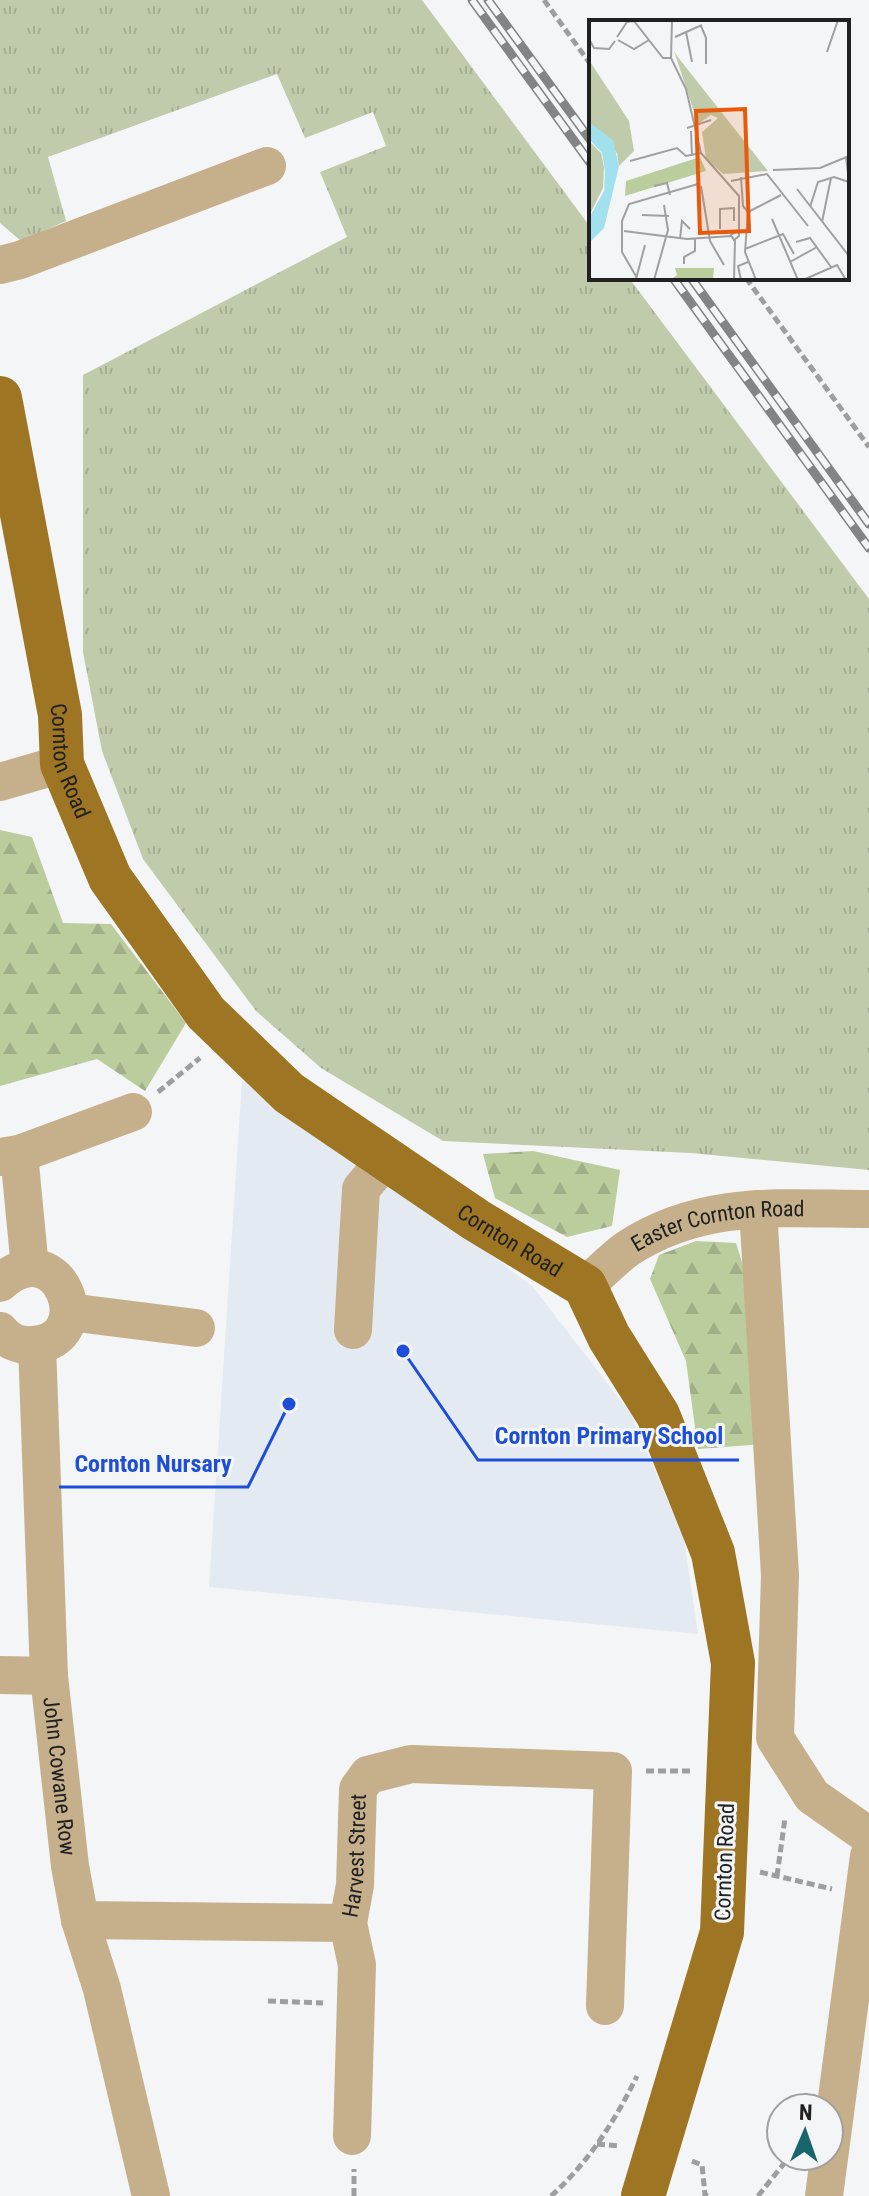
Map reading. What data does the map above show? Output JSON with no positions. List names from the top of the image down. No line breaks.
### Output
{"streets":{"main road":["Cornton Road"],"street":["Easter Cornton Road","John Cowane Row","Harvest Street"]},"crossings":[["Cornton Road","Easter Cornton Road"]],"places":["Cornton Primary School","Cornton Nursary"],"north":"top"}
